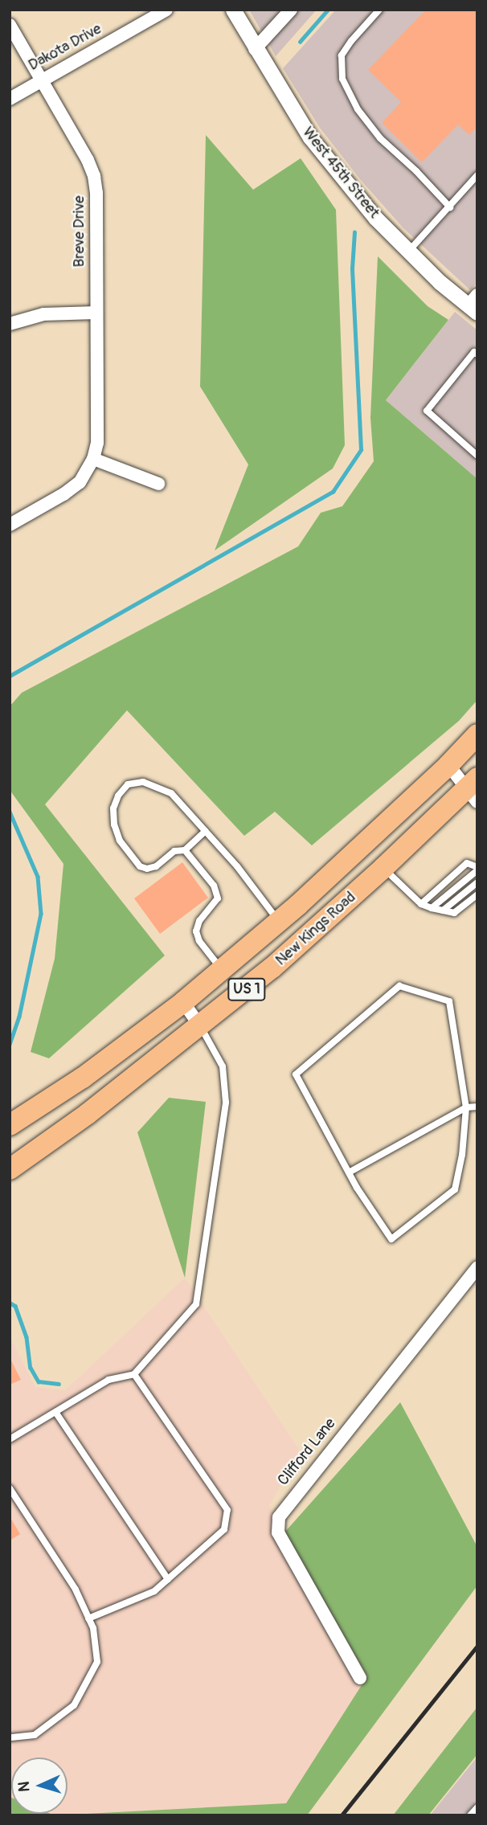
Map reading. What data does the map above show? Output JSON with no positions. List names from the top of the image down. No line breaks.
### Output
{"streets":{"highway":["New Kings Road","US 1"],"street":["Dakota Drive","West 45th Street","Breve Drive","Clifford Lane"]},"crossings":[["Dakota Drive","Breve Drive"]],"north":"left"}
